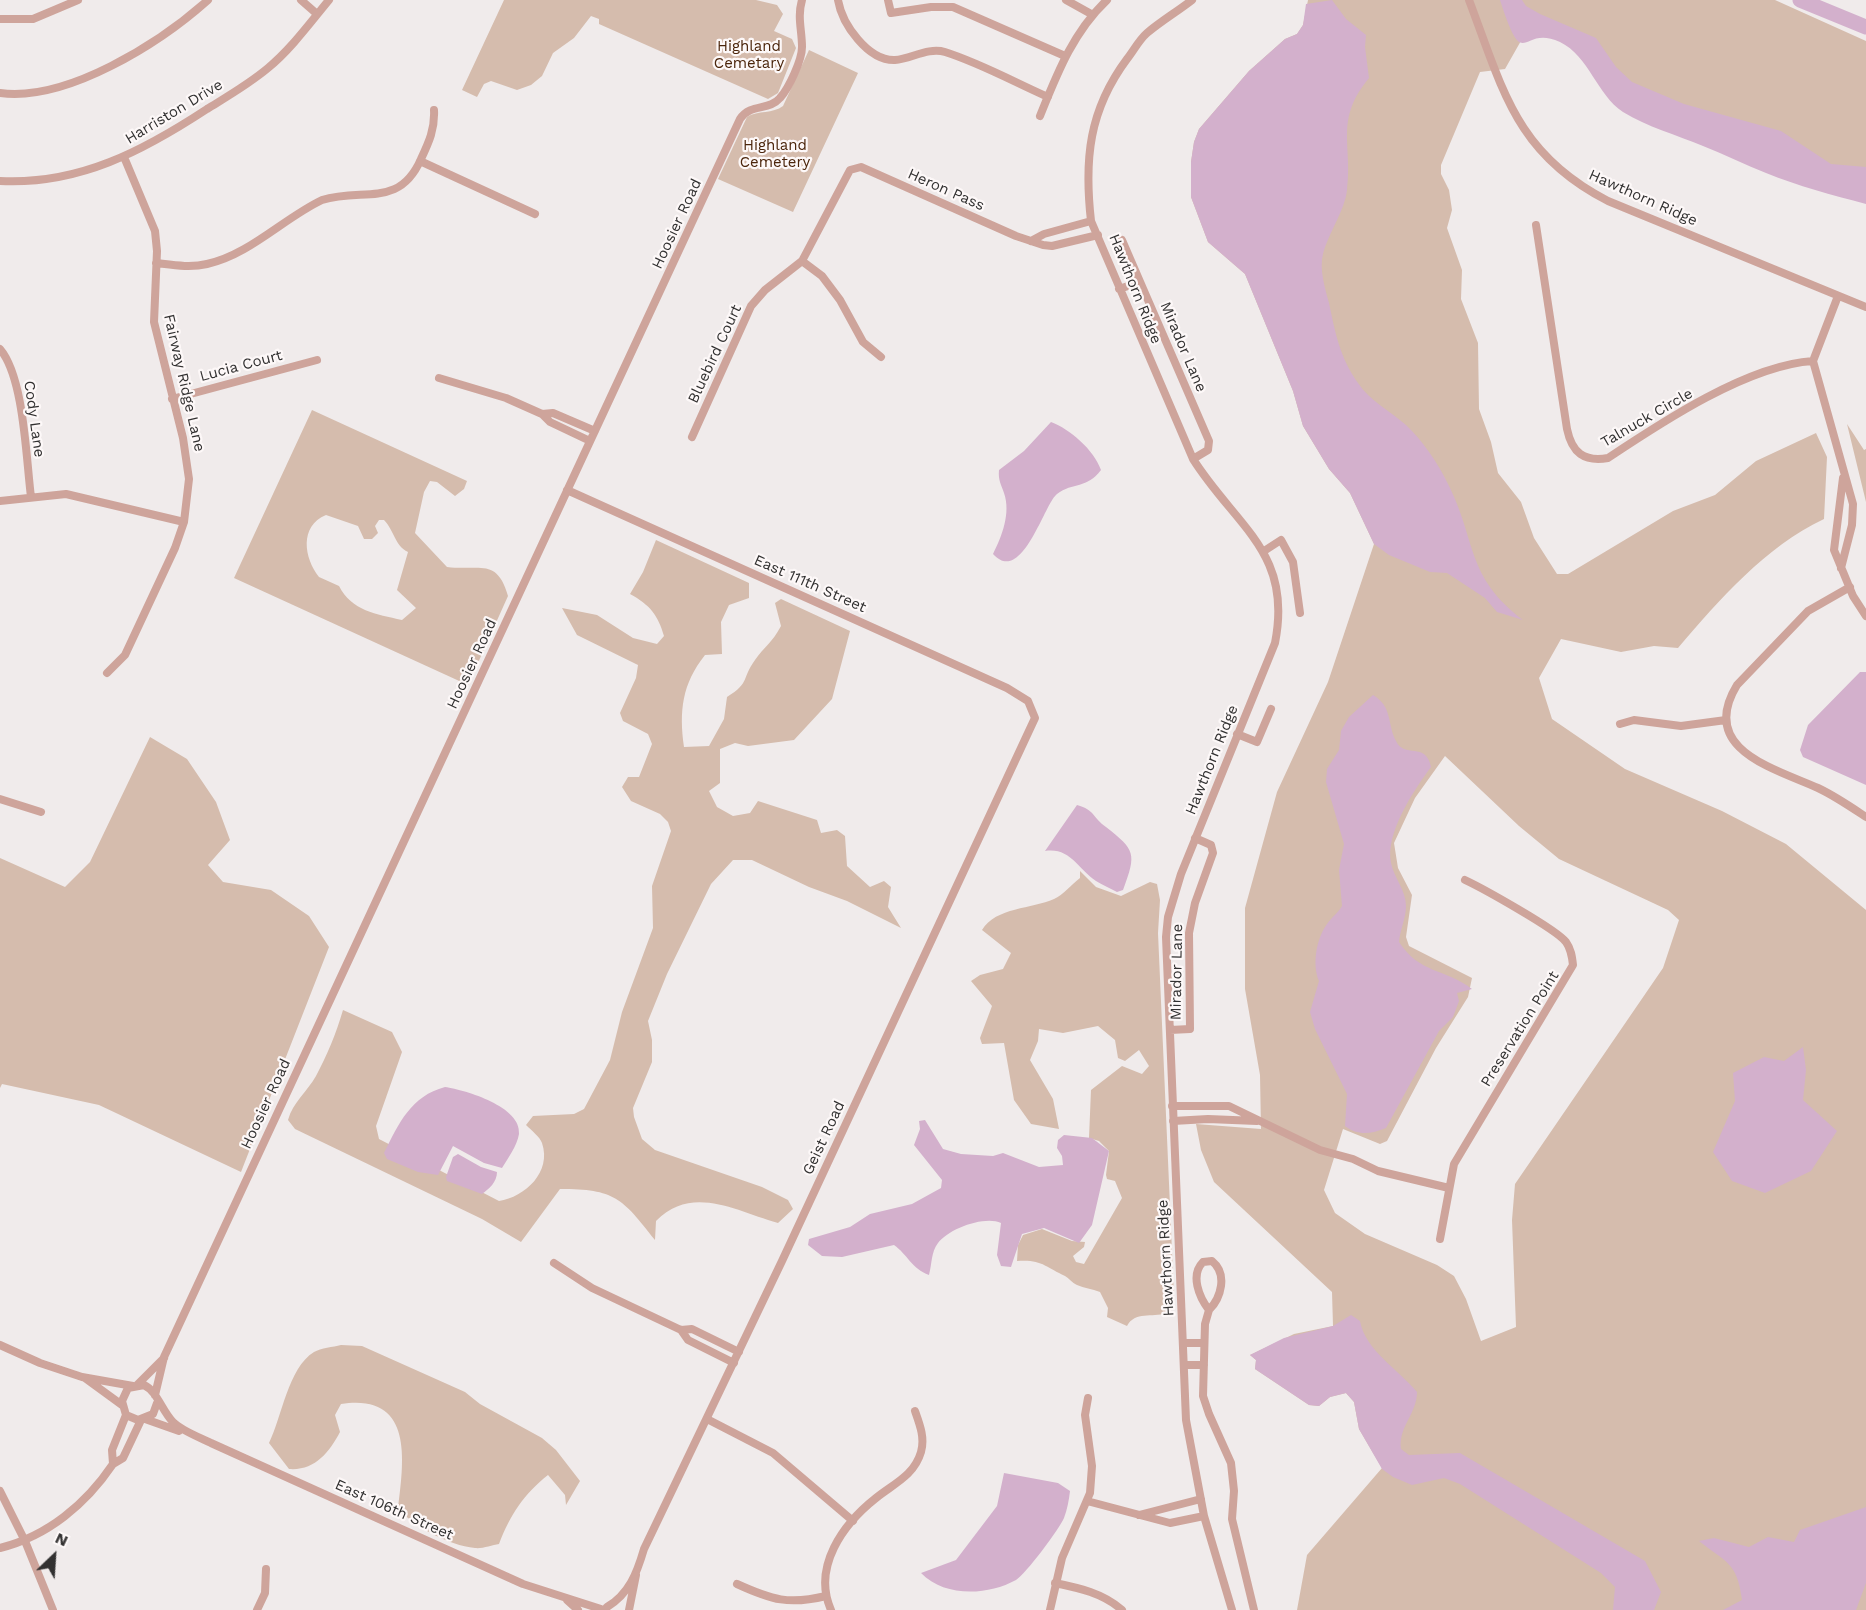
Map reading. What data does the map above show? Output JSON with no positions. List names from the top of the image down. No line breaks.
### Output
{"streets":{"street":["Harriston Drive","Heron Pass","Hawthorn Ridge","Hoosier Road","Mirador Lane","Bluebird Court","Lucia Court","Fairway Ridge Lane","Talnuck Circle","Cody Lane","East 111th Street","Preservation Point","Geist Road","East 106th Street"]},"crossings":[["Harriston Drive","Fairway Ridge Lane"],["Heron Pass","Hawthorn Ridge"],["Heron Pass","Bluebird Court"],["Hawthorn Ridge","Mirador Lane"],["Hoosier Road","East 111th Street"],["Hoosier Road","East 106th Street"],["Lucia Court","Fairway Ridge Lane"],["East 111th Street","Geist Road"],["Geist Road","East 106th Street"]],"parks":["Highland Cemetary","Highland Cemetery"],"north":"top right"}
